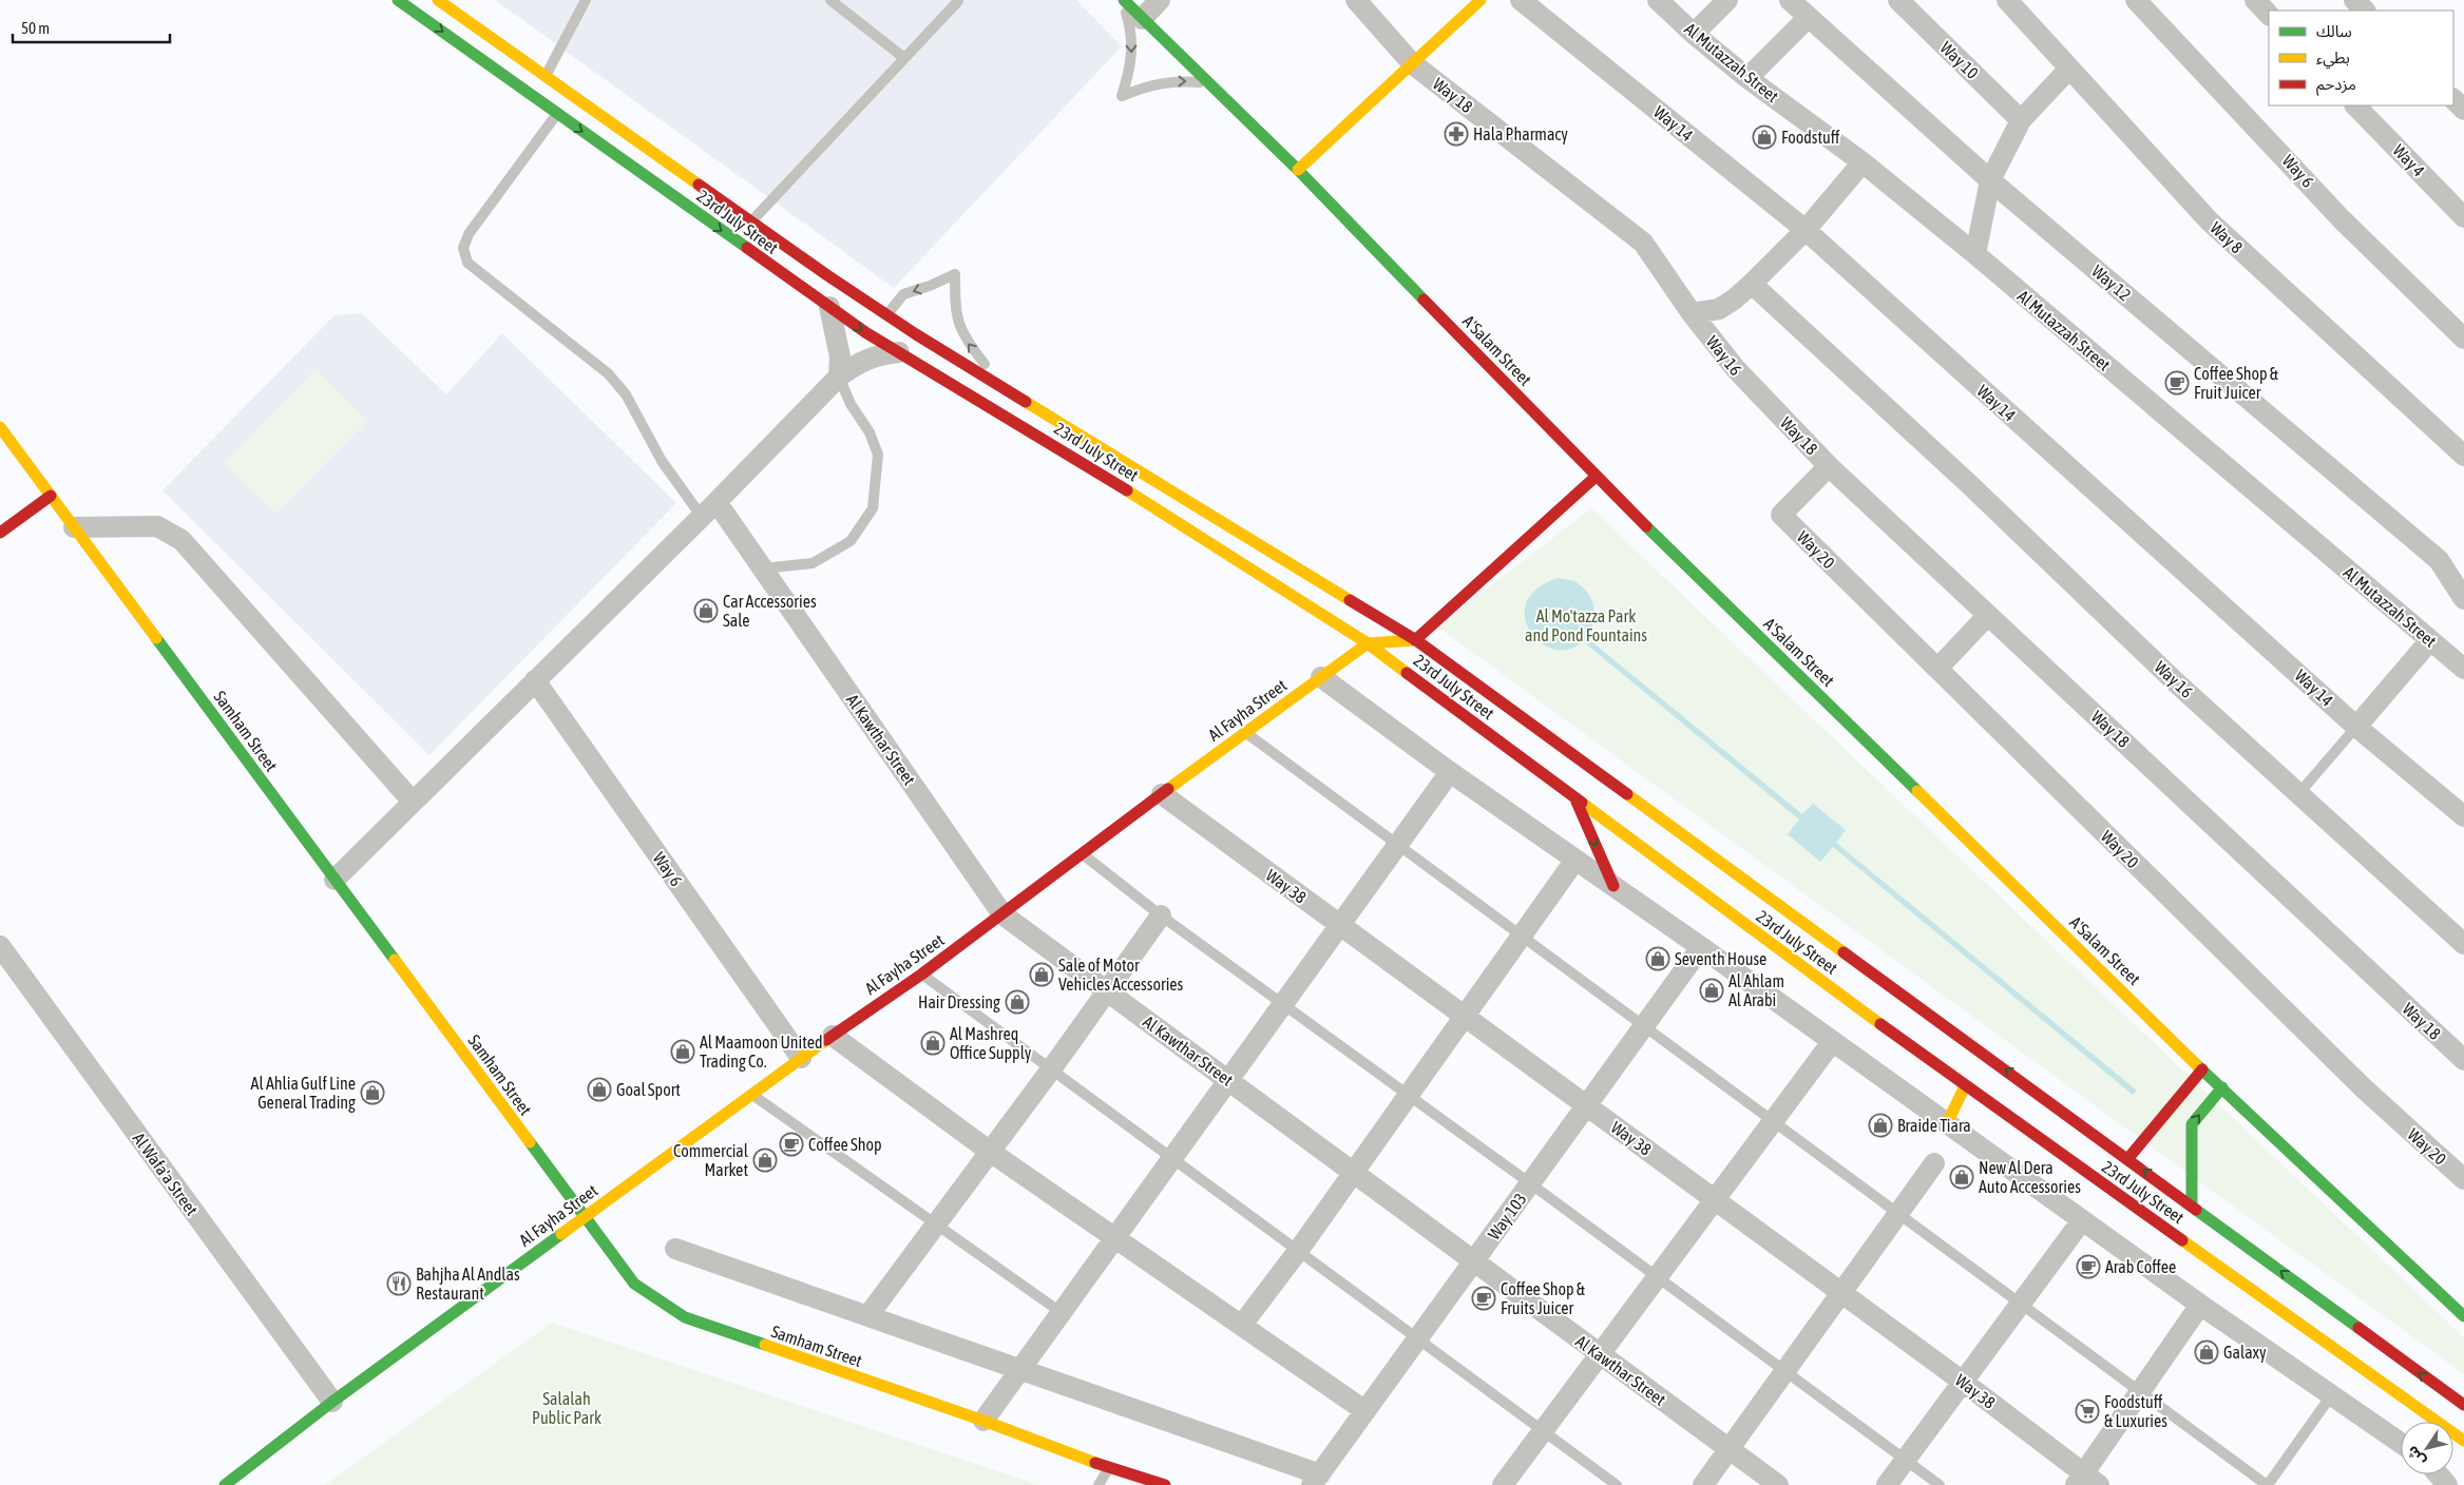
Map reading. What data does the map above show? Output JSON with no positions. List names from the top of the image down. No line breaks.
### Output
{"streets":{"street":["Way 10","Al Mutazzah Street","Way 18","Way 14","Way 4","Way 6","23rd July Street","Way 8","Way 12","A'Salam Street","Way 16","Way 20","Al Fayha Street","Samham Street","Al Kawthar Street","Way 38","Al Wafa'a Street","Way 103"]},"crossings":[["Way 18","Way 16"],["Way 18","Way 20"],["Way 6","Al Fayha Street"],["23rd July Street","Al Fayha Street"],["Al Fayha Street","Samham Street"],["Al Fayha Street","Al Kawthar Street"],["Al Fayha Street","Way 38"],["Al Fayha Street","Al Wafa'a Street"],["Al Kawthar Street","Way 103"],["Way 38","Way 103"]],"parks":["Al Mo'tazza Park and Pond Fountains","Salalah Public Park"],"places":{"pharmacy":["Hala Pharmacy"],"shop":["Foodstuff","Car Accessories Sale","Seventh House","Sale of Motor Vehicles Accessories","Al Ahlam Al Arabi","Hair Dressing","Al Mashreq Office Supply","Al Maamoon United Trading Co.","Goal Sport","Al Ahlia Gulf Line General Trading","Braide Tiara","Commercial Market","New Al Dera Auto Accessories","Galaxy"],"cafe":["Coffee Shop & Fruit Juicer","Coffee Shop","Arab Coffee","Coffee Shop & Fruits Juicer"],"restaurant":["Bahjha Al Andlas Restaurant"],"supermarket":["Foodstuff & Luxuries"]},"legend":["سالك","بطيء","مزدحم"],"scale_bar":"50 m","north":"bottom left"}
